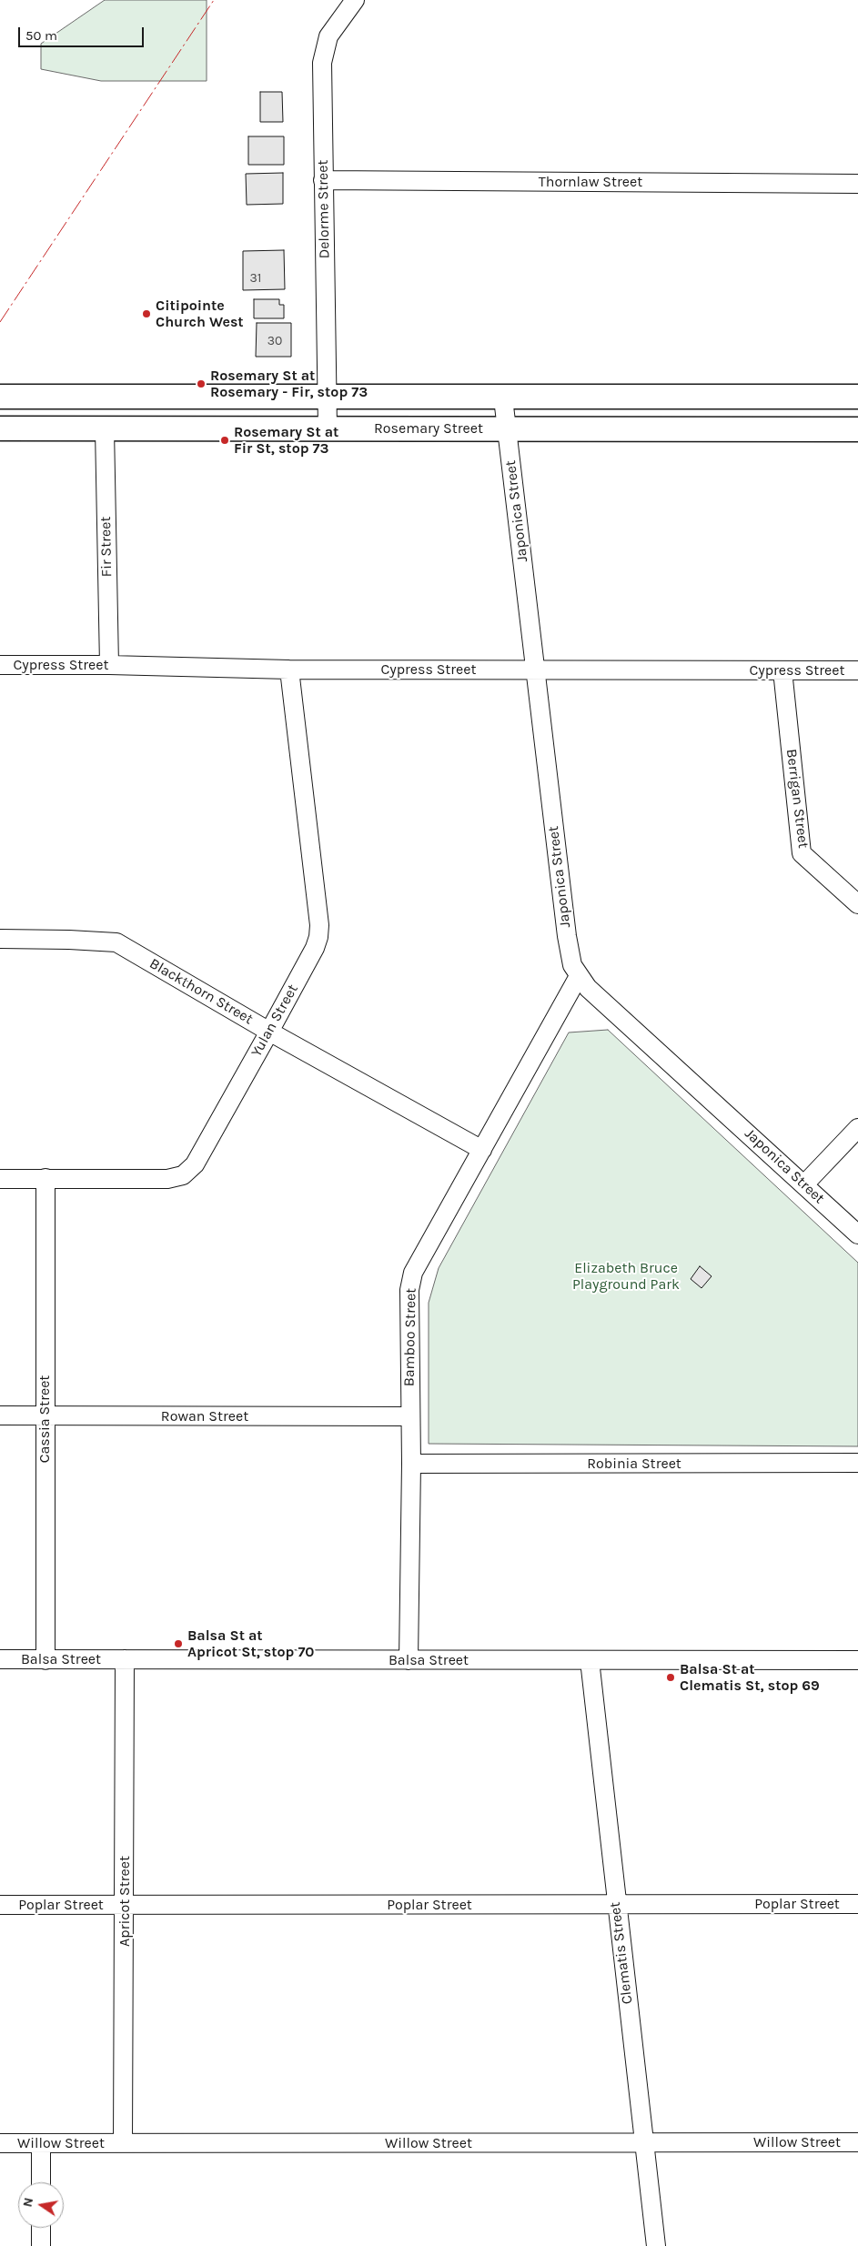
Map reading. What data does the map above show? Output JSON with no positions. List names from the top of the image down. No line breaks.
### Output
{"streets":{"main road":["Rosemary Street"],"street":["Thornlaw Street","Delorme Street","Japonica Street","Fir Street","Cypress Street","Berrigan Street","Blackthorn Street","Yulan Street","Bamboo Street","Rowan Street","Cassia Street","Robinia Street","Balsa Street","Apricot Street","Poplar Street","Clematis Street","Willow Street"]},"crossings":[["Thornlaw Street","Delorme Street"],["Delorme Street","Rosemary Street"],["Rosemary Street","Japonica Street"],["Rosemary Street","Fir Street"],["Japonica Street","Cypress Street"],["Japonica Street","Bamboo Street"],["Fir Street","Cypress Street"],["Cypress Street","Berrigan Street"],["Cypress Street","Yulan Street"],["Blackthorn Street","Yulan Street"],["Blackthorn Street","Bamboo Street"],["Yulan Street","Cassia Street"],["Bamboo Street","Rowan Street"],["Bamboo Street","Robinia Street"],["Bamboo Street","Balsa Street"],["Rowan Street","Cassia Street"],["Cassia Street","Balsa Street"],["Balsa Street","Apricot Street"],["Balsa Street","Clematis Street"],["Apricot Street","Poplar Street"],["Apricot Street","Willow Street"],["Poplar Street","Clematis Street"],["Clematis Street","Willow Street"]],"parks":["Elizabeth Bruce Playground Park"],"places":["Citipointe Church West","Rosemary St at Rosemary - Fir, stop 73","Rosemary St at Fir St, stop 73","Balsa St at Apricot St, stop 70","Balsa St at Clematis St, stop 69"],"house_numbers":["31","30"],"scale_bar":"50 m","north":"left"}
